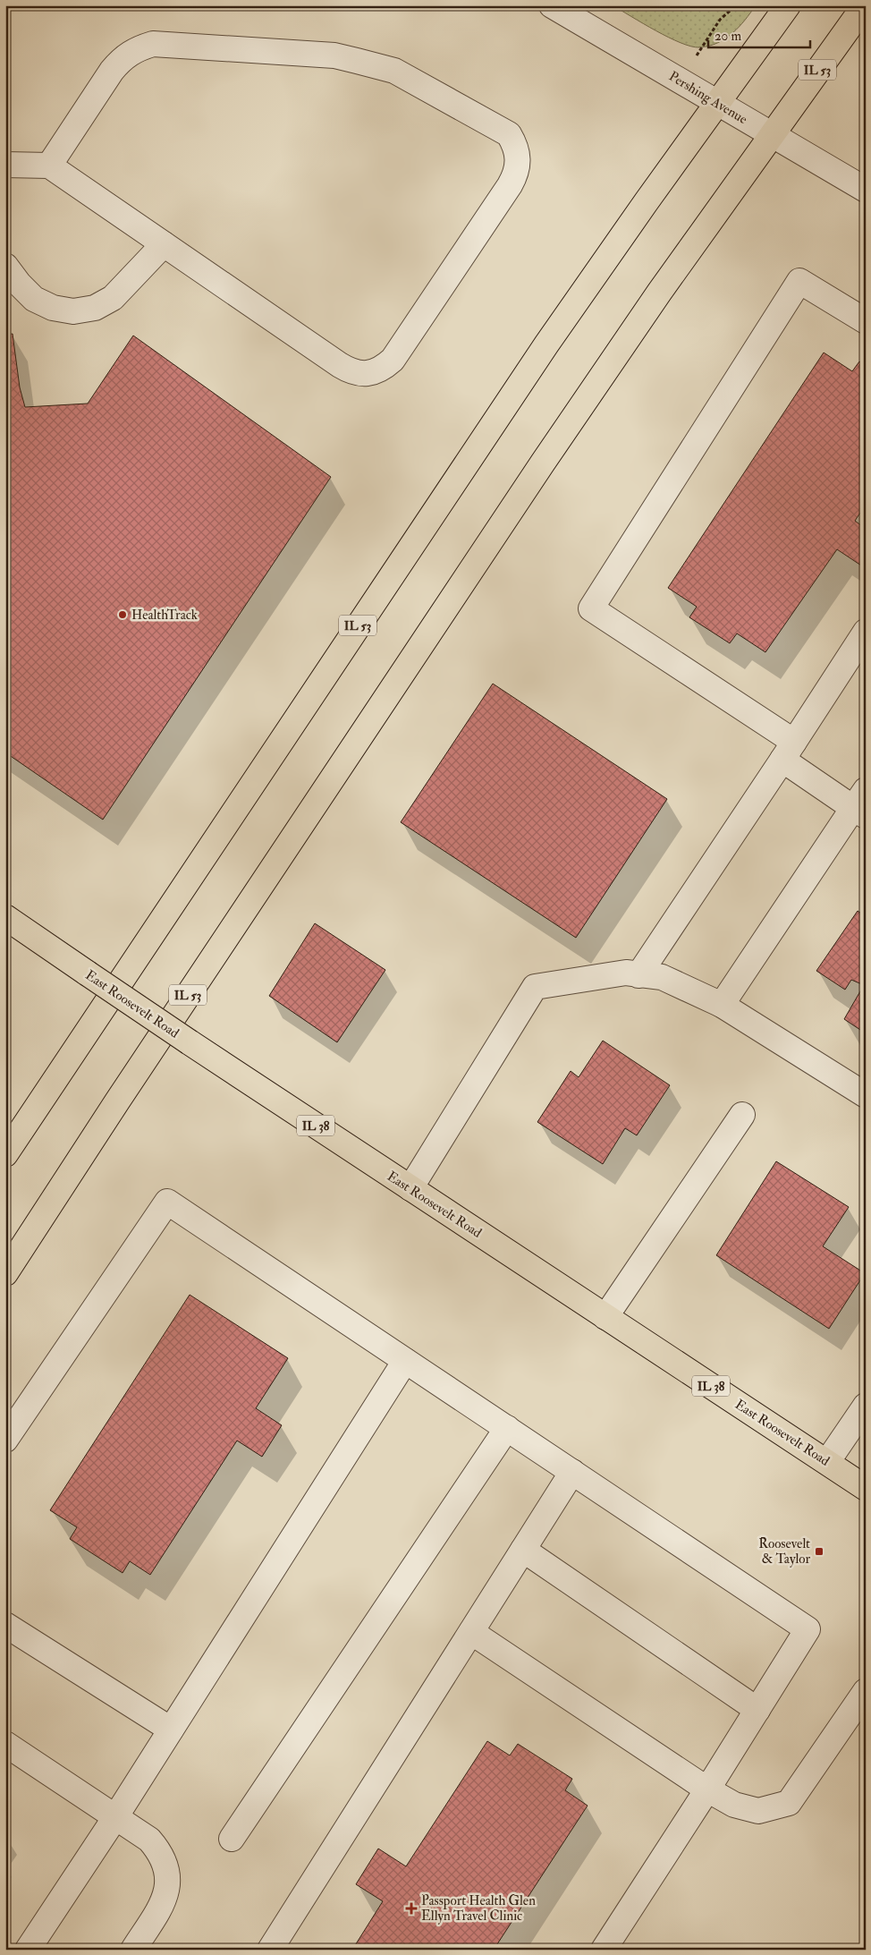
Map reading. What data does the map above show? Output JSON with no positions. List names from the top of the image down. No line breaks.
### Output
{"streets":{"main road":["IL 53","East Roosevelt Road","IL 38"],"street":["Pershing Avenue"]},"crossings":[["IL 53","Pershing Avenue"]],"places":{"other":["HealthTrack"],"transit":["Roosevelt & Taylor"],"health":["Passport Health Glen Ellyn Travel Clinic"]},"scale_bar":"20 m"}
